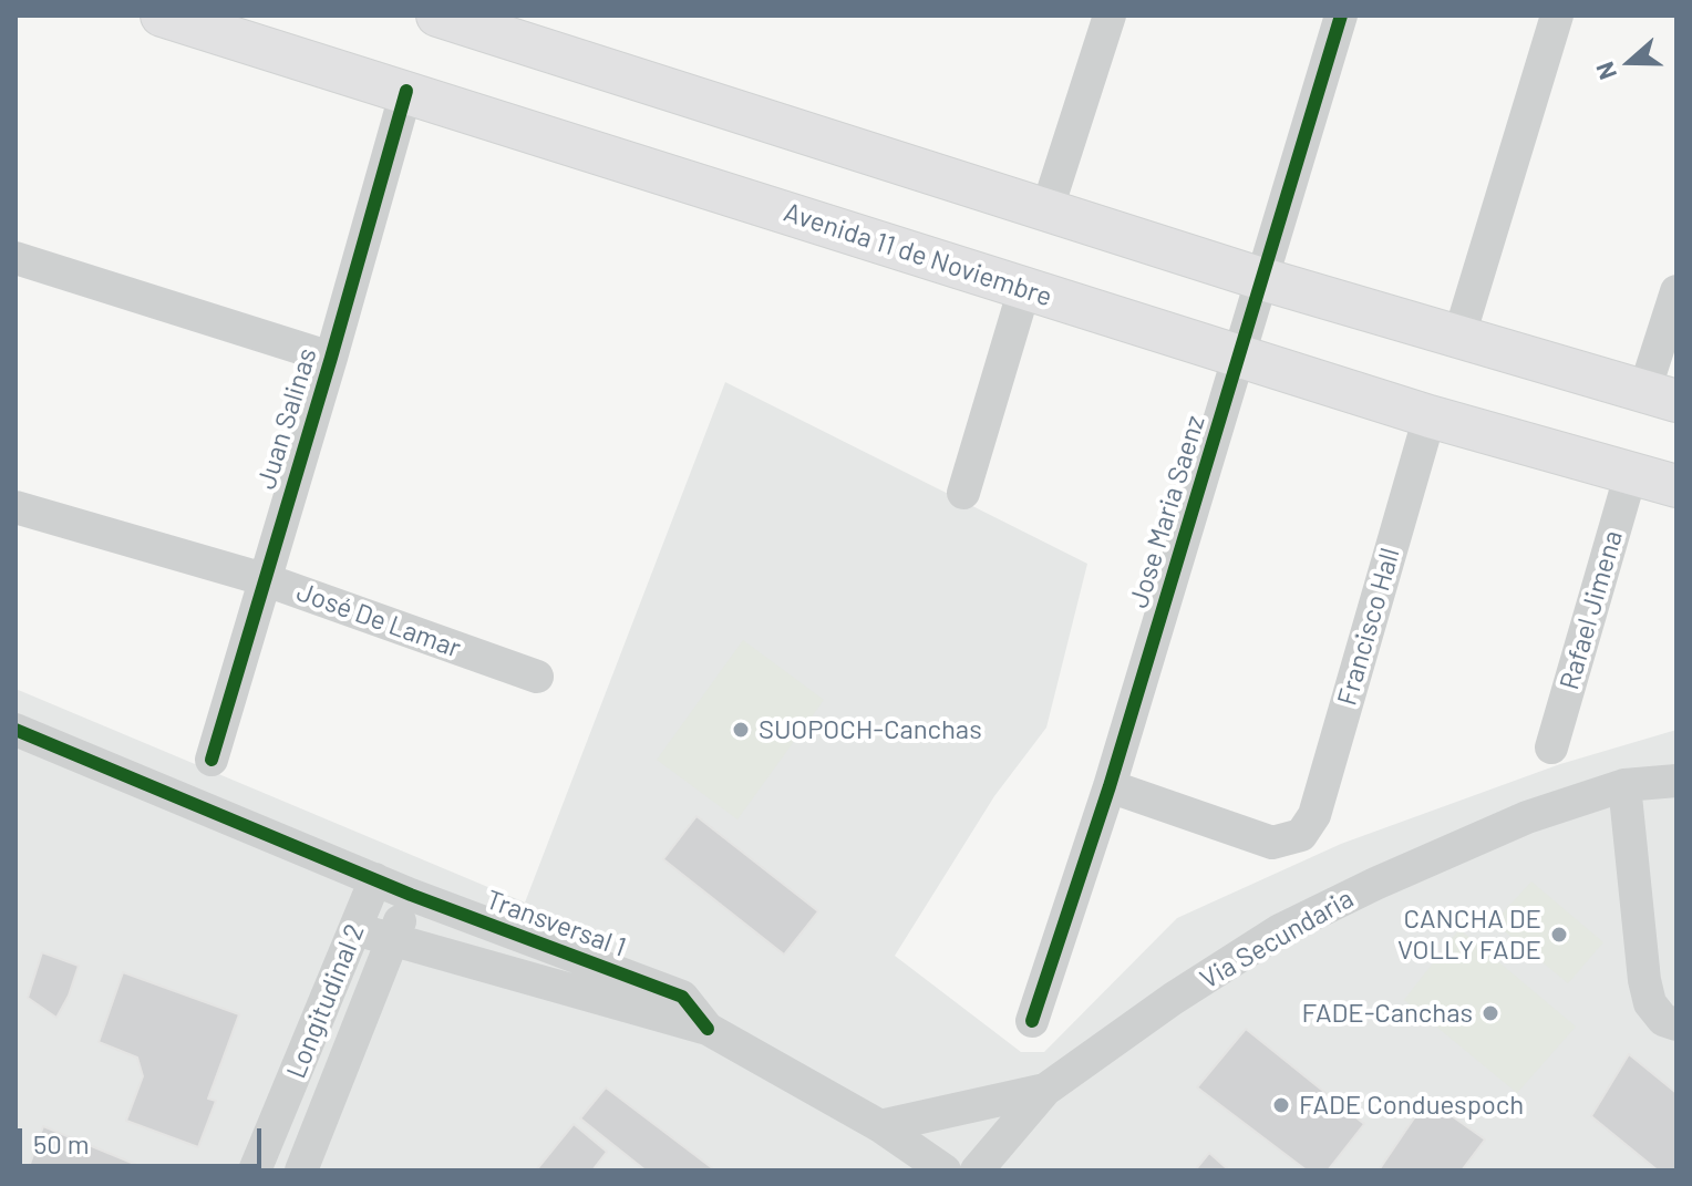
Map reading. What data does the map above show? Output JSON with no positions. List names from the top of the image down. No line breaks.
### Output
{"streets":{"main road":["Avenida 11 de Noviembre"],"street":["Juan Salinas","Jose Maria Saenz","Rafael Jimena","José De Lamar","Francisco Hall","Transversal 1","Via Secundaria","Longitudinal 2"]},"crossings":[["Avenida 11 de Noviembre","Juan Salinas"],["Avenida 11 de Noviembre","Jose Maria Saenz"],["Avenida 11 de Noviembre","Rafael Jimena"],["Avenida 11 de Noviembre","Francisco Hall"],["Juan Salinas","José De Lamar"],["Jose Maria Saenz","Francisco Hall"],["Transversal 1","Longitudinal 2"]],"places":["SUOPOCH-Canchas","CANCHA DE VOLLY FADE","FADE-Canchas","FADE Conduespoch"],"scale_bar":"50 m","north":"left"}
